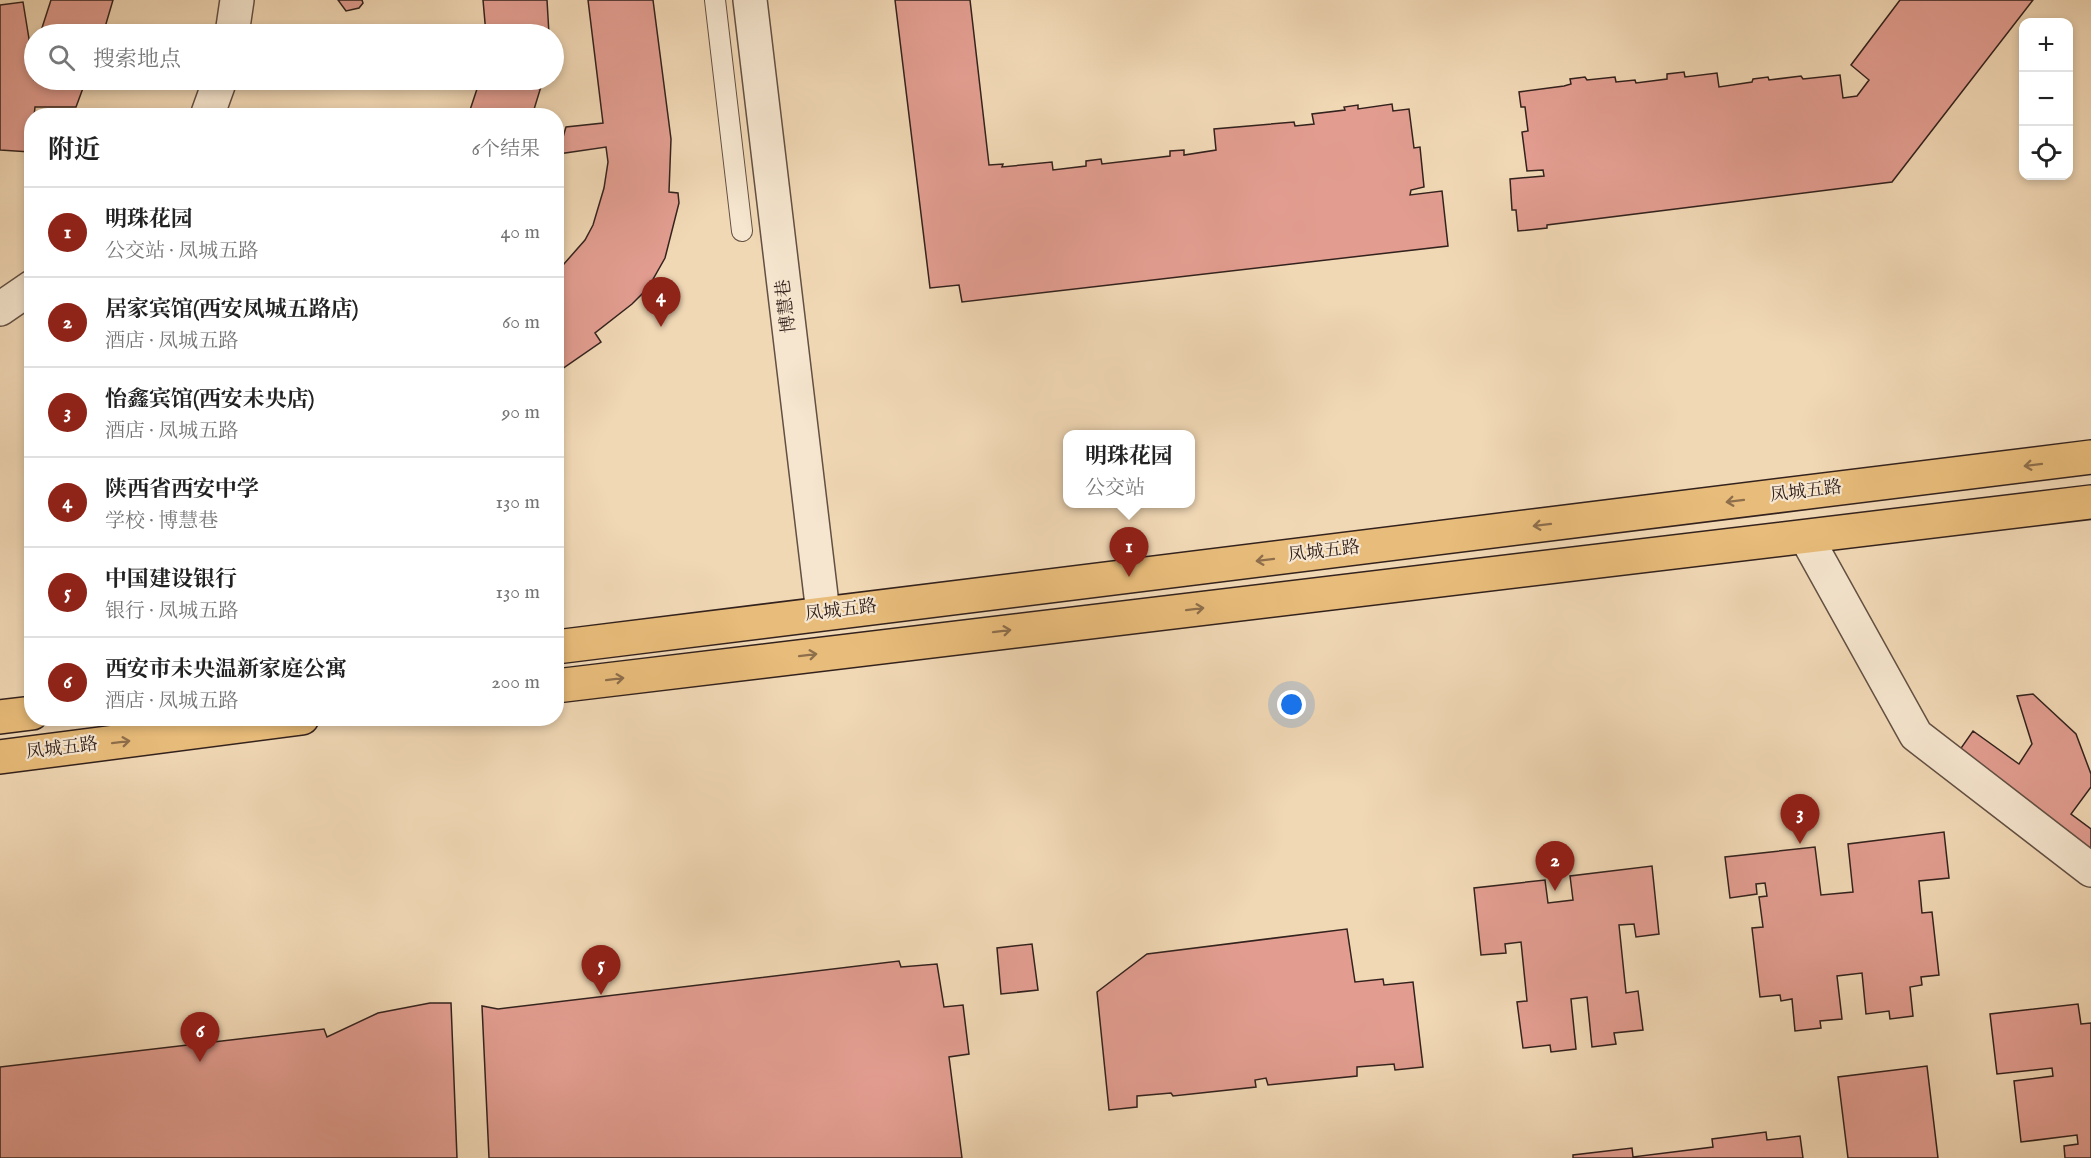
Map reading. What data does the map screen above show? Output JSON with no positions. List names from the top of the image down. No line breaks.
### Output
{"streets":{"main road":["凤城五路"],"street":["博慧巷"]},"crossings":[["博慧巷","凤城五路"]],"page":{"map_buttons":["+","−"],"search":"搜索地点","heading":["附近","6个结果"],"list":[{"mark":"1","name":"明珠花园","note":"公交站 · 凤城五路","value":"40 m"},{"mark":"2","name":"居家宾馆(西安凤城五路店)","note":"酒店 · 凤城五路","value":"60 m"},{"mark":"3","name":"怡鑫宾馆(西安未央店)","note":"酒店 · 凤城五路","value":"90 m"},{"mark":"4","name":"陕西省西安中学","note":"学校 · 博慧巷","value":"130 m"},{"mark":"5","name":"中国建设银行","note":"银行 · 凤城五路","value":"130 m"},{"mark":"6","name":"西安市未央温新家庭公寓","note":"酒店 · 凤城五路","value":"200 m"}],"pins":["4","1","3","2","5","6"],"popup":["明珠花园","公交站"]}}
